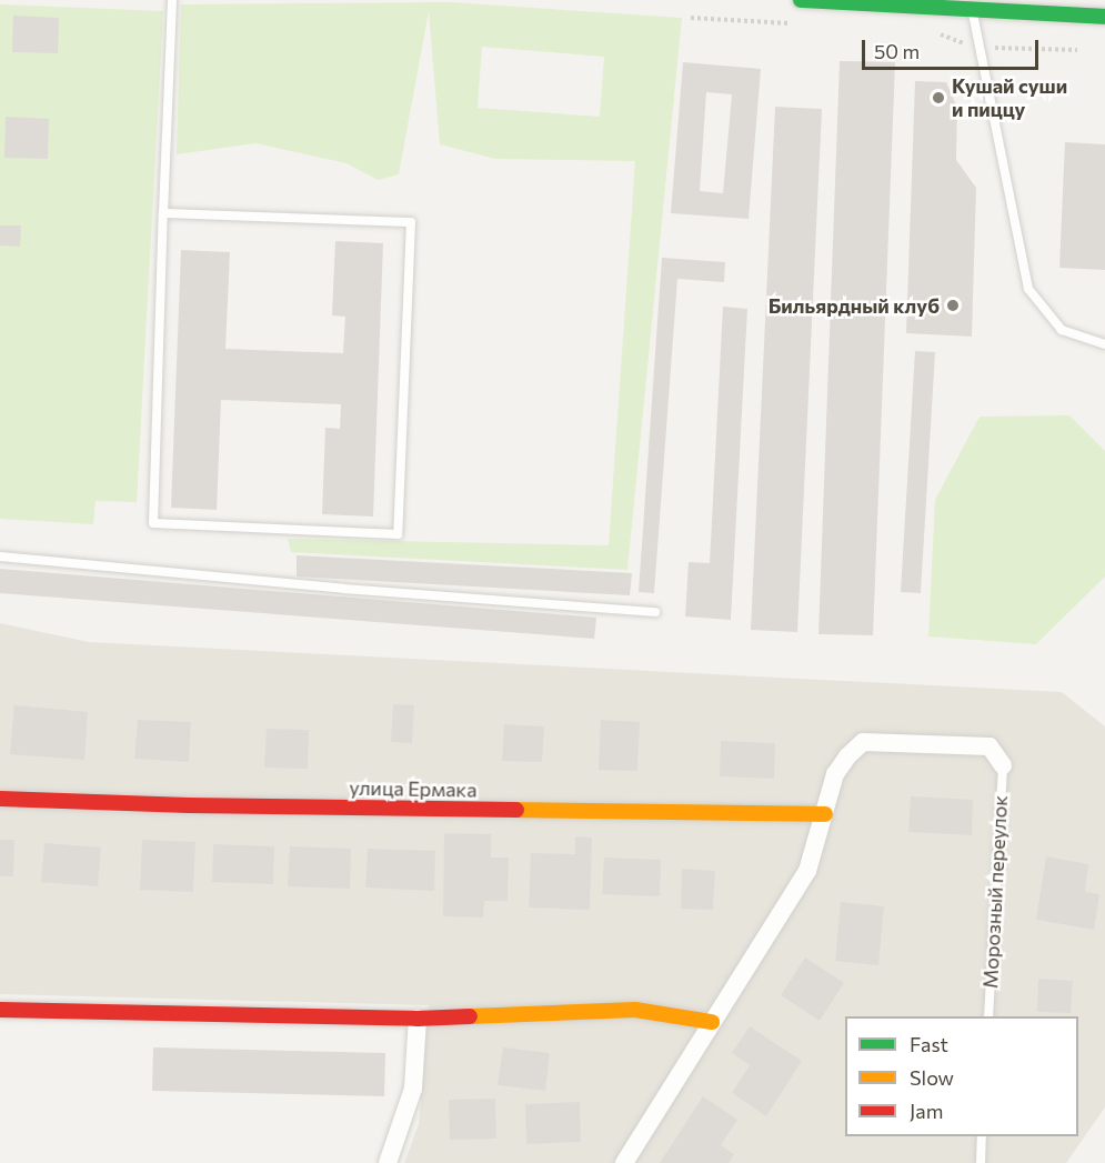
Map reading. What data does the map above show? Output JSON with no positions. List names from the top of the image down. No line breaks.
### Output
{"streets":{"street":["улица Ермака"],"lane":["Морозный переулок"]},"places":["Кушай суши и пиццу","Бильярдный клуб"],"legend":["Fast","Slow","Jam"],"scale_bar":"50 m"}
